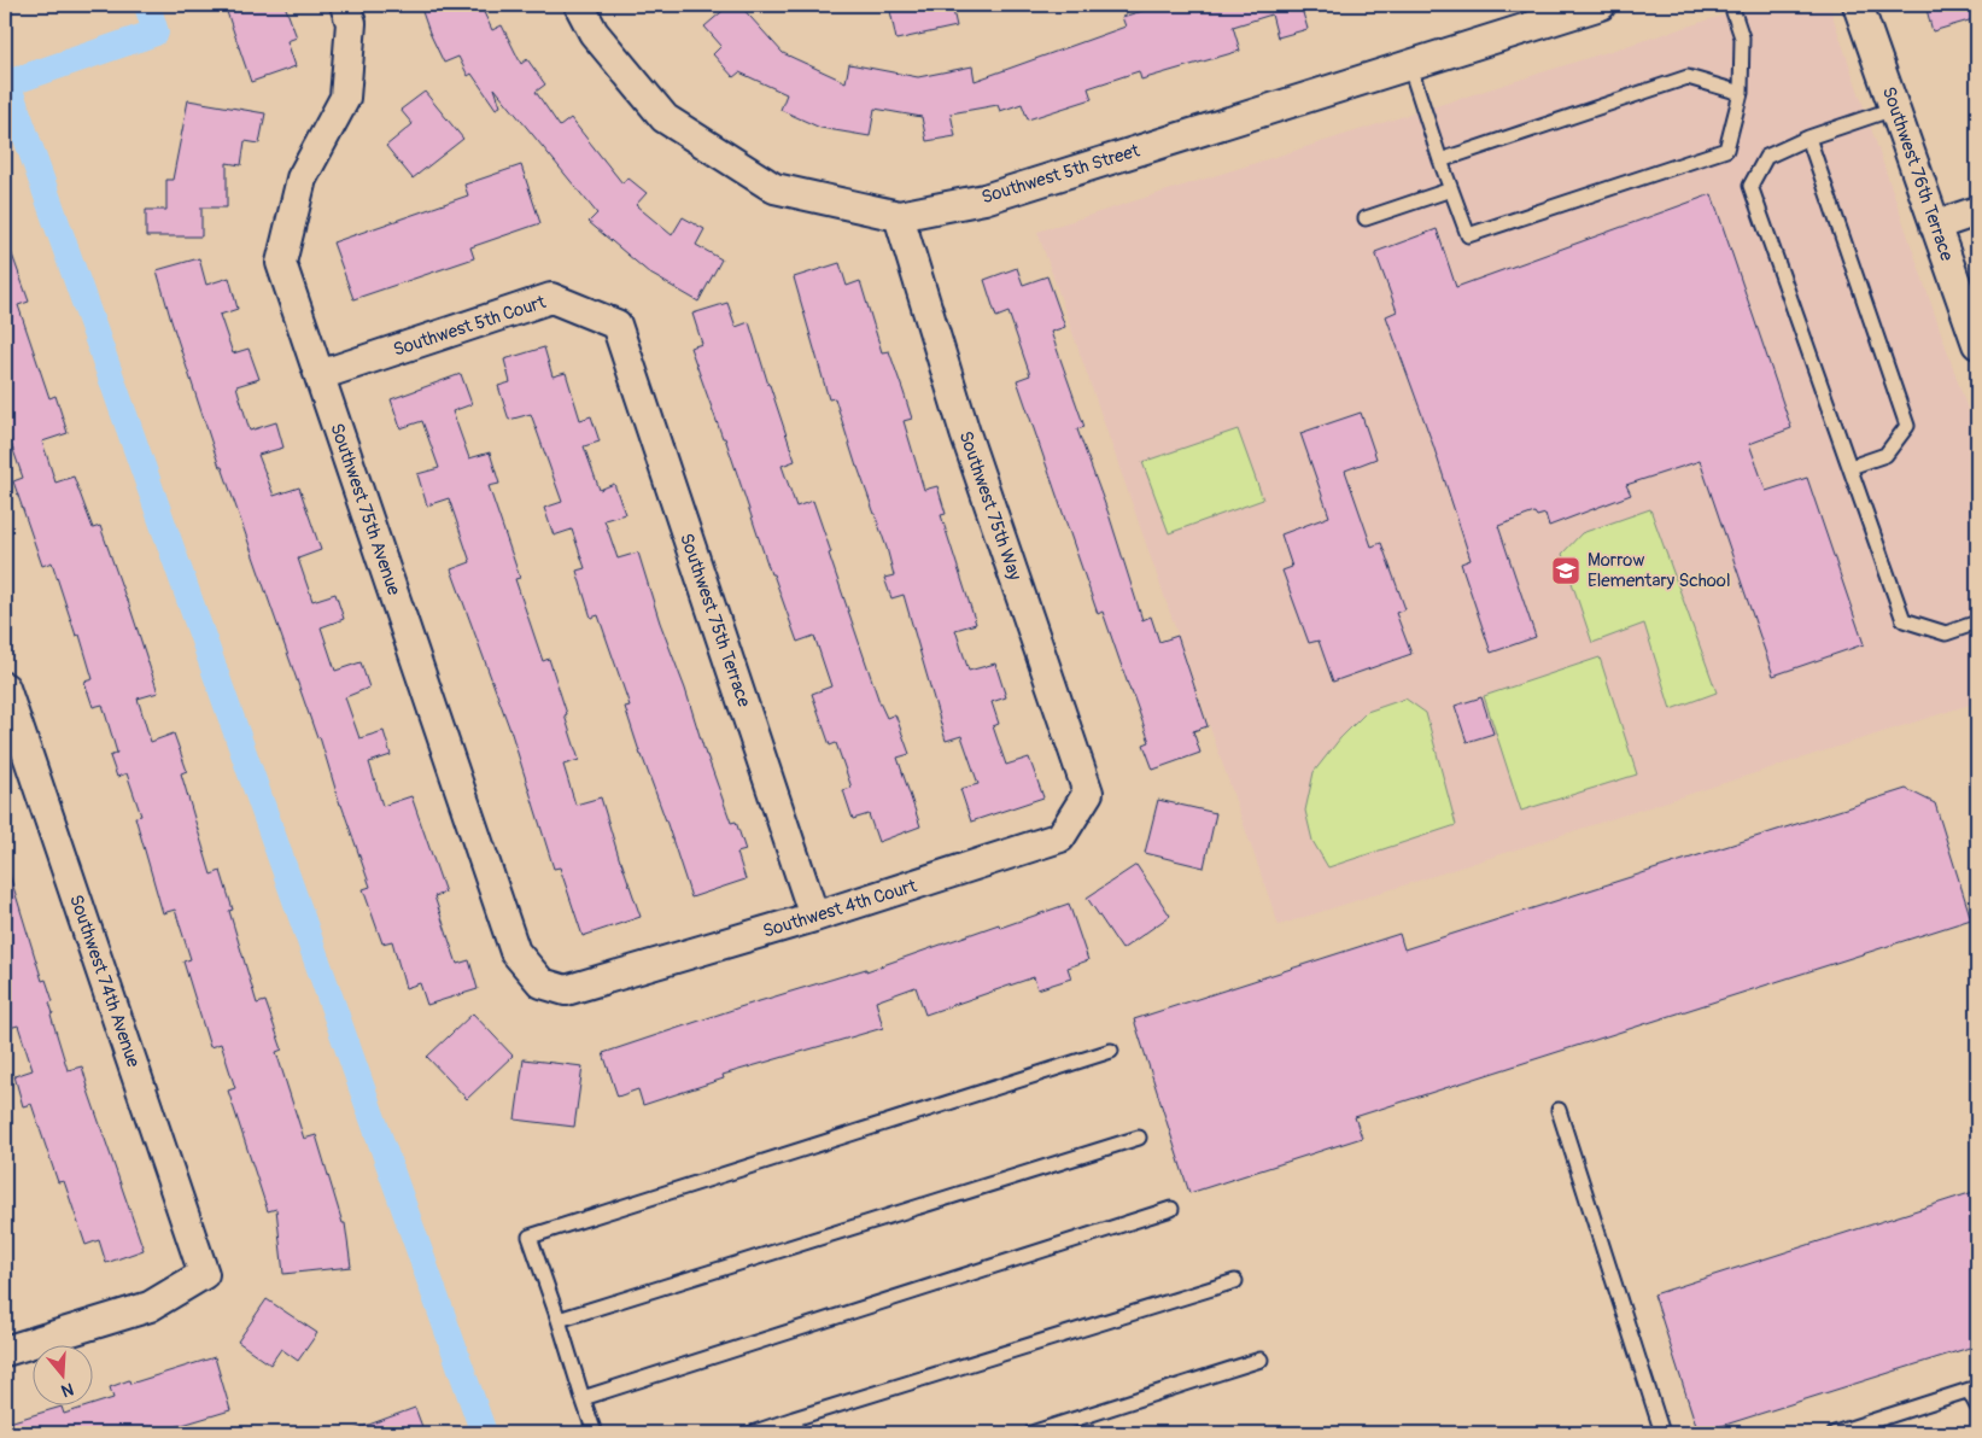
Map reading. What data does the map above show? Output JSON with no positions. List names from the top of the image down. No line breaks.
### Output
{"streets":{"street":["Southwest 5th Street","Southwest 76th Terrace","Southwest 5th Court","Southwest 75th Way","Southwest 75th Avenue","Southwest 75th Terrace","Southwest 4th Court","Southwest 74th Avenue"]},"crossings":[["Southwest 5th Street","Southwest 75th Way"],["Southwest 5th Court","Southwest 75th Avenue"],["Southwest 5th Court","Southwest 75th Terrace"],["Southwest 75th Way","Southwest 4th Court"],["Southwest 75th Avenue","Southwest 4th Court"],["Southwest 75th Terrace","Southwest 4th Court"]],"places":{"school or university":["Morrow Elementary School"]},"north":"bottom"}
